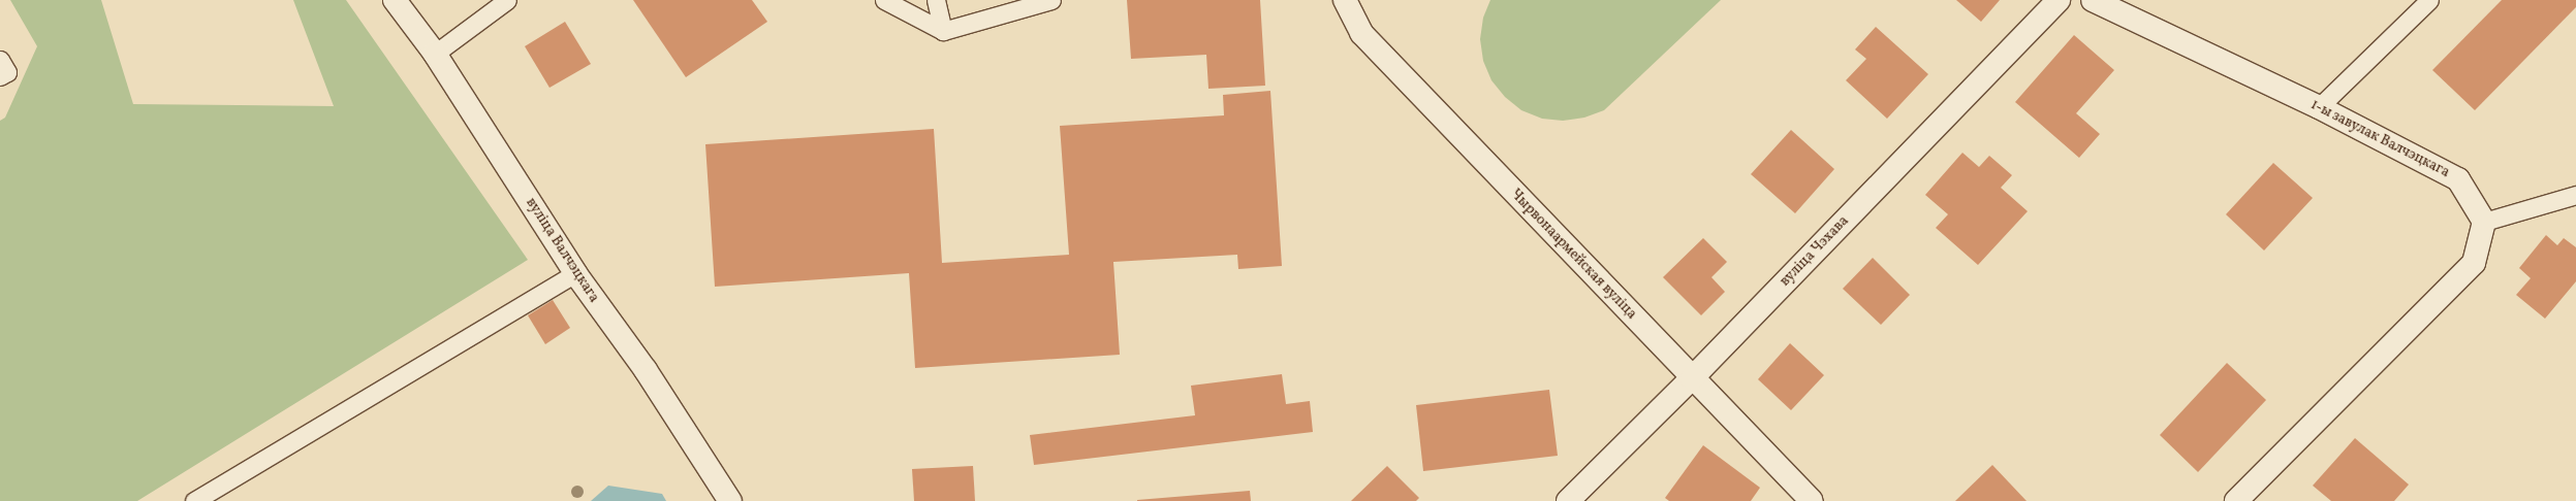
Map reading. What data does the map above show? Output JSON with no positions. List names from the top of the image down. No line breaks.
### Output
{"streets":{"street":["1-ы завулак Валчэцкага","вуліца Валчэцкага","вуліца Чэхава","Чырвонаармейская вуліца"]},"crossings":[["вуліца Чэхава","Чырвонаармейская вуліца"]]}
